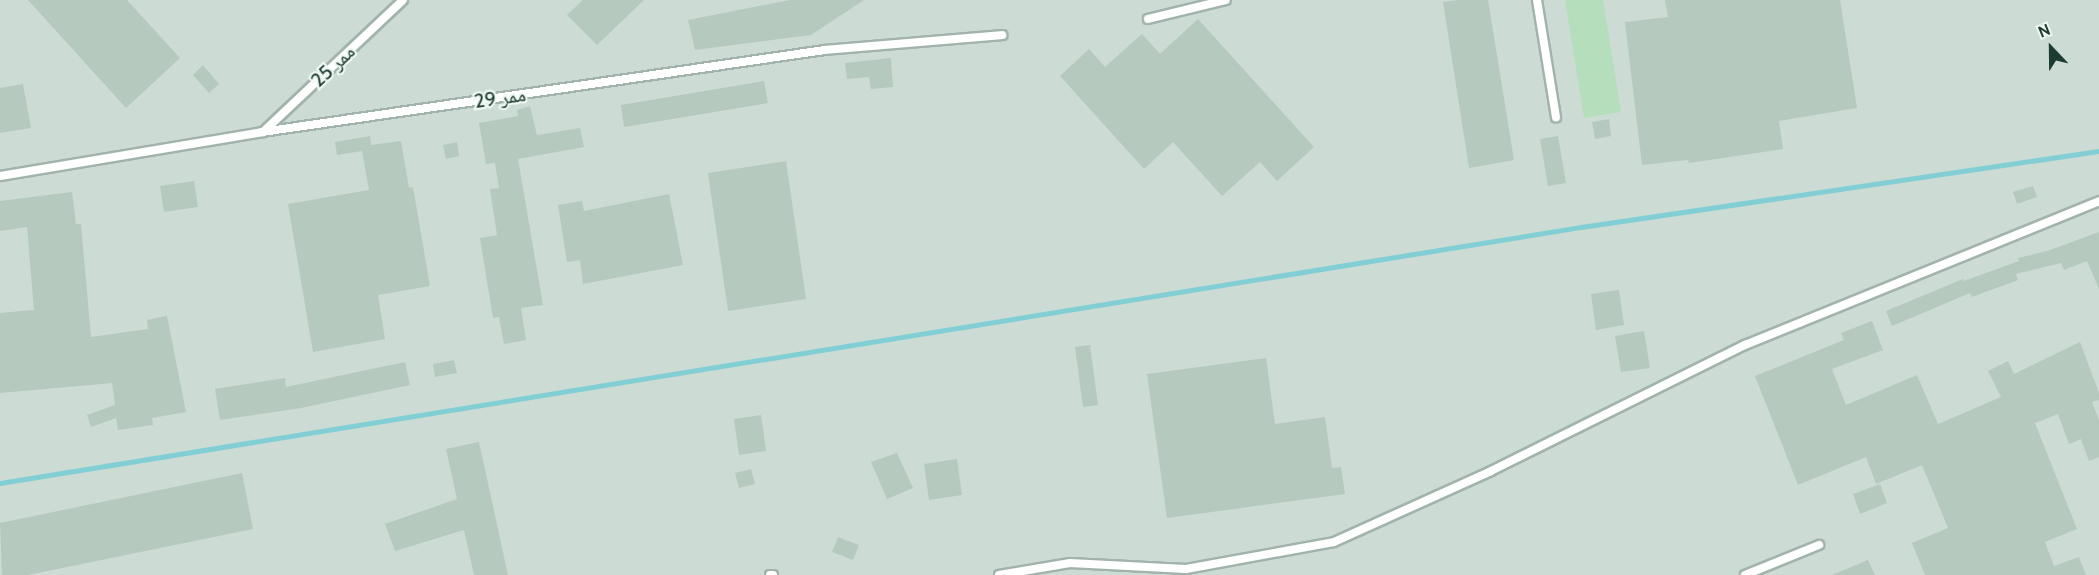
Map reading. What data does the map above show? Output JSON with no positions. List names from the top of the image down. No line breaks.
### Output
{"streets":{"lane":["ممر 25","ممر 29"]},"crossings":[["ممر 25","ممر 29"]],"north":"top"}
